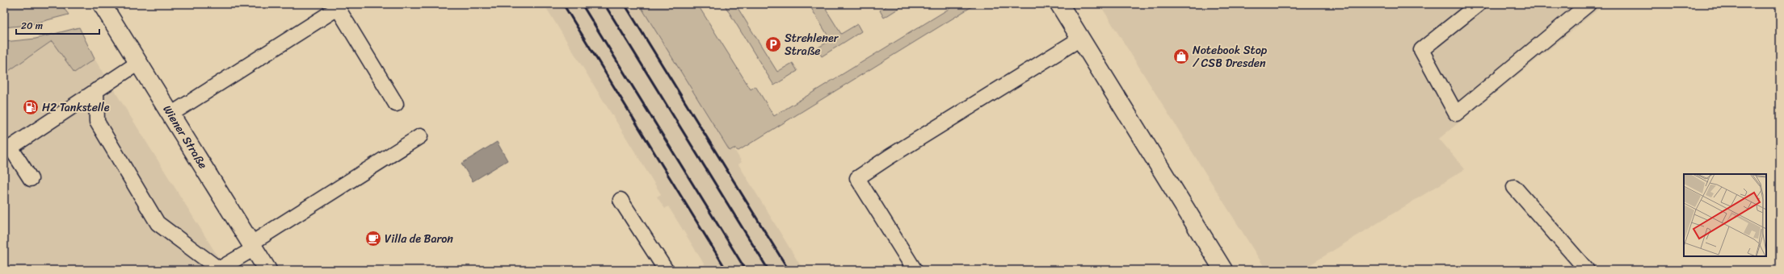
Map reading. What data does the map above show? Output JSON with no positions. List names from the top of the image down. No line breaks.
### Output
{"streets":{"street":["Wiener Straße"]},"places":{"parking":["Strehlener Straße"],"shop":["Notebook Stop / CSB Dresden"],"fuel station":["H2 Tankstelle"],"cafe":["Villa de Baron"]},"scale_bar":"20 m"}
